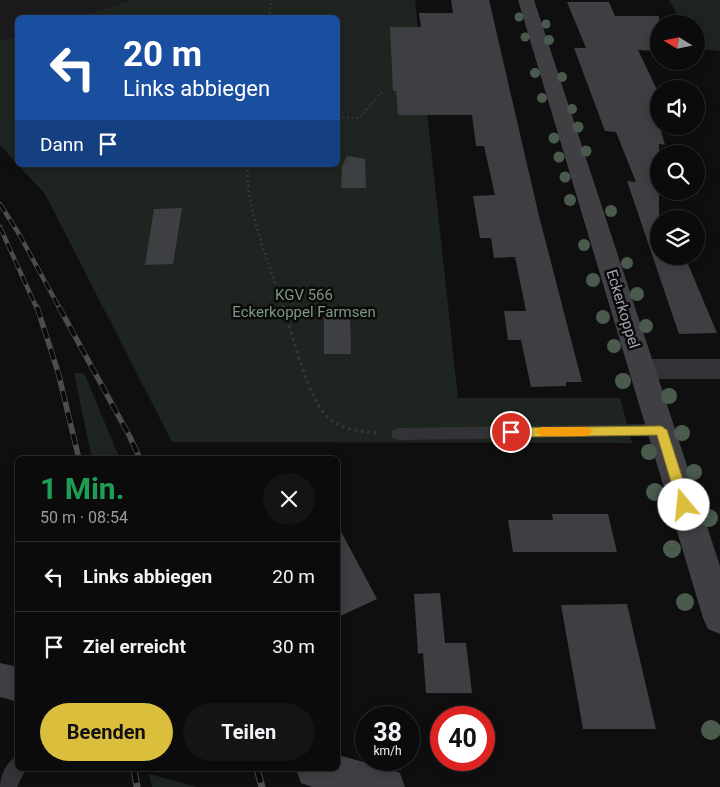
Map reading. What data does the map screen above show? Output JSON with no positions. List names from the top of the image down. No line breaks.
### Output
{"streets":{"street":["Eckerkoppel"]},"parks":["KGV 566 Eckerkoppel Farmsen"],"north":"left","page":{"turn":["20 m","Links abbiegen"],"then":"Dann","heading":["1 Min.","50 m · 08:54"],"list":[{"name":"Links abbiegen","value":"20 m"},{"name":"Ziel erreicht","value":"30 m"}],"buttons":["Beenden","Teilen"],"speed":"38 km/h","limit":"40"}}
